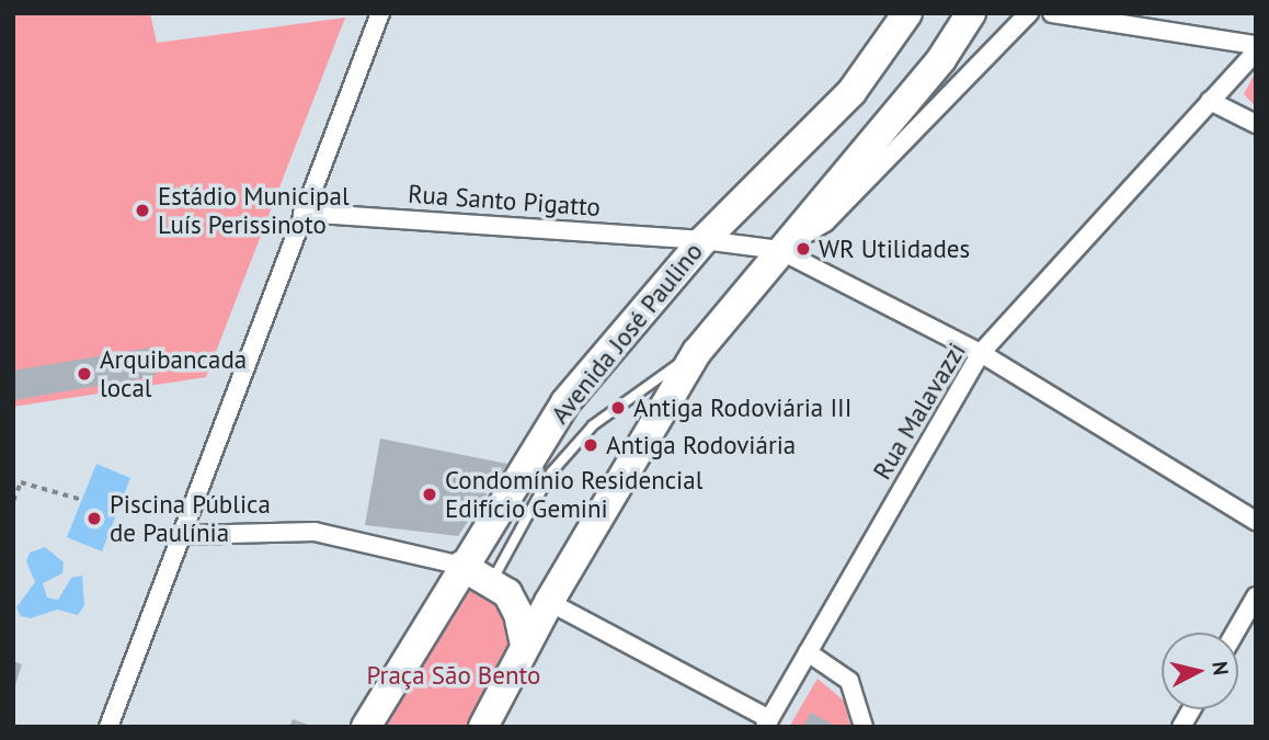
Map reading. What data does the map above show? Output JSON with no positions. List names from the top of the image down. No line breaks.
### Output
{"streets":{"main road":["Avenida José Paulino"],"street":["Rua Santo Pigatto","Rua Malavazzi"]},"crossings":[["Rua Santo Pigatto","Avenida José Paulino"],["Rua Santo Pigatto","Rua Malavazzi"]],"parks":["Praça São Bento"],"places":["Estádio Municipal Luís Perissinoto","WR Utilidades","Arquibancada local","Antiga Rodoviária III","Antiga Rodoviária","Condomínio Residencial Edifício Gemini","Piscina Pública de Paulínia"],"north":"right"}
